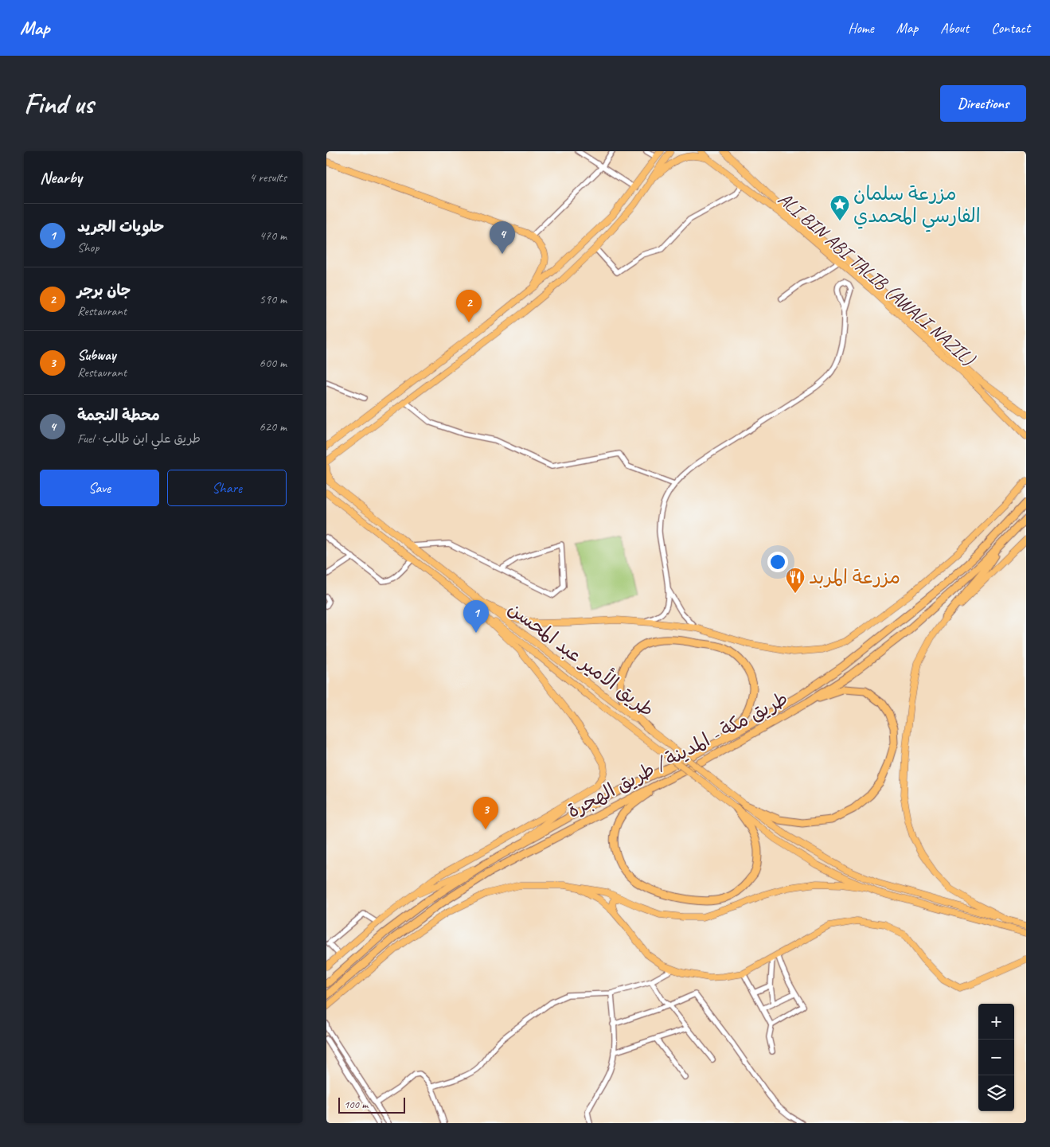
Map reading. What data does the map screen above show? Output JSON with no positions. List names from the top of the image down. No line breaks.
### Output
{"streets":{"highway":["طريق مكة - المدينة / طريق الهجرة"],"main road":["ALI BIN ABI TALIB (AWALI NAZIL)","طريق الأمير عبد المحسن"]},"places":{"place":["مزرعة سلمان الفارسي المحمدي"],"restaurant":["مزرعة المربد"]},"scale_bar":"100 m","page":{"header":"Map","nav":["Home","Map","About","Contact"],"buttons":["Directions",["Save","Share"]],"title":"Find us","heading":["Nearby","4 results"],"list":[{"mark":"1","name":"حلويات الجريد","note":"Shop","value":"470 m"},{"mark":"2","name":"جان برجر","note":"Restaurant","value":"590 m"},{"mark":"3","name":"Subway","note":"Restaurant","value":"600 m"},{"mark":"4","name":"محطة النجمة","note":"Fuel · طريق علي ابن طالب","value":"620 m"}],"pins":["4","2","1","3"],"map_buttons":["+","−"],"scale":"100 m"}}
